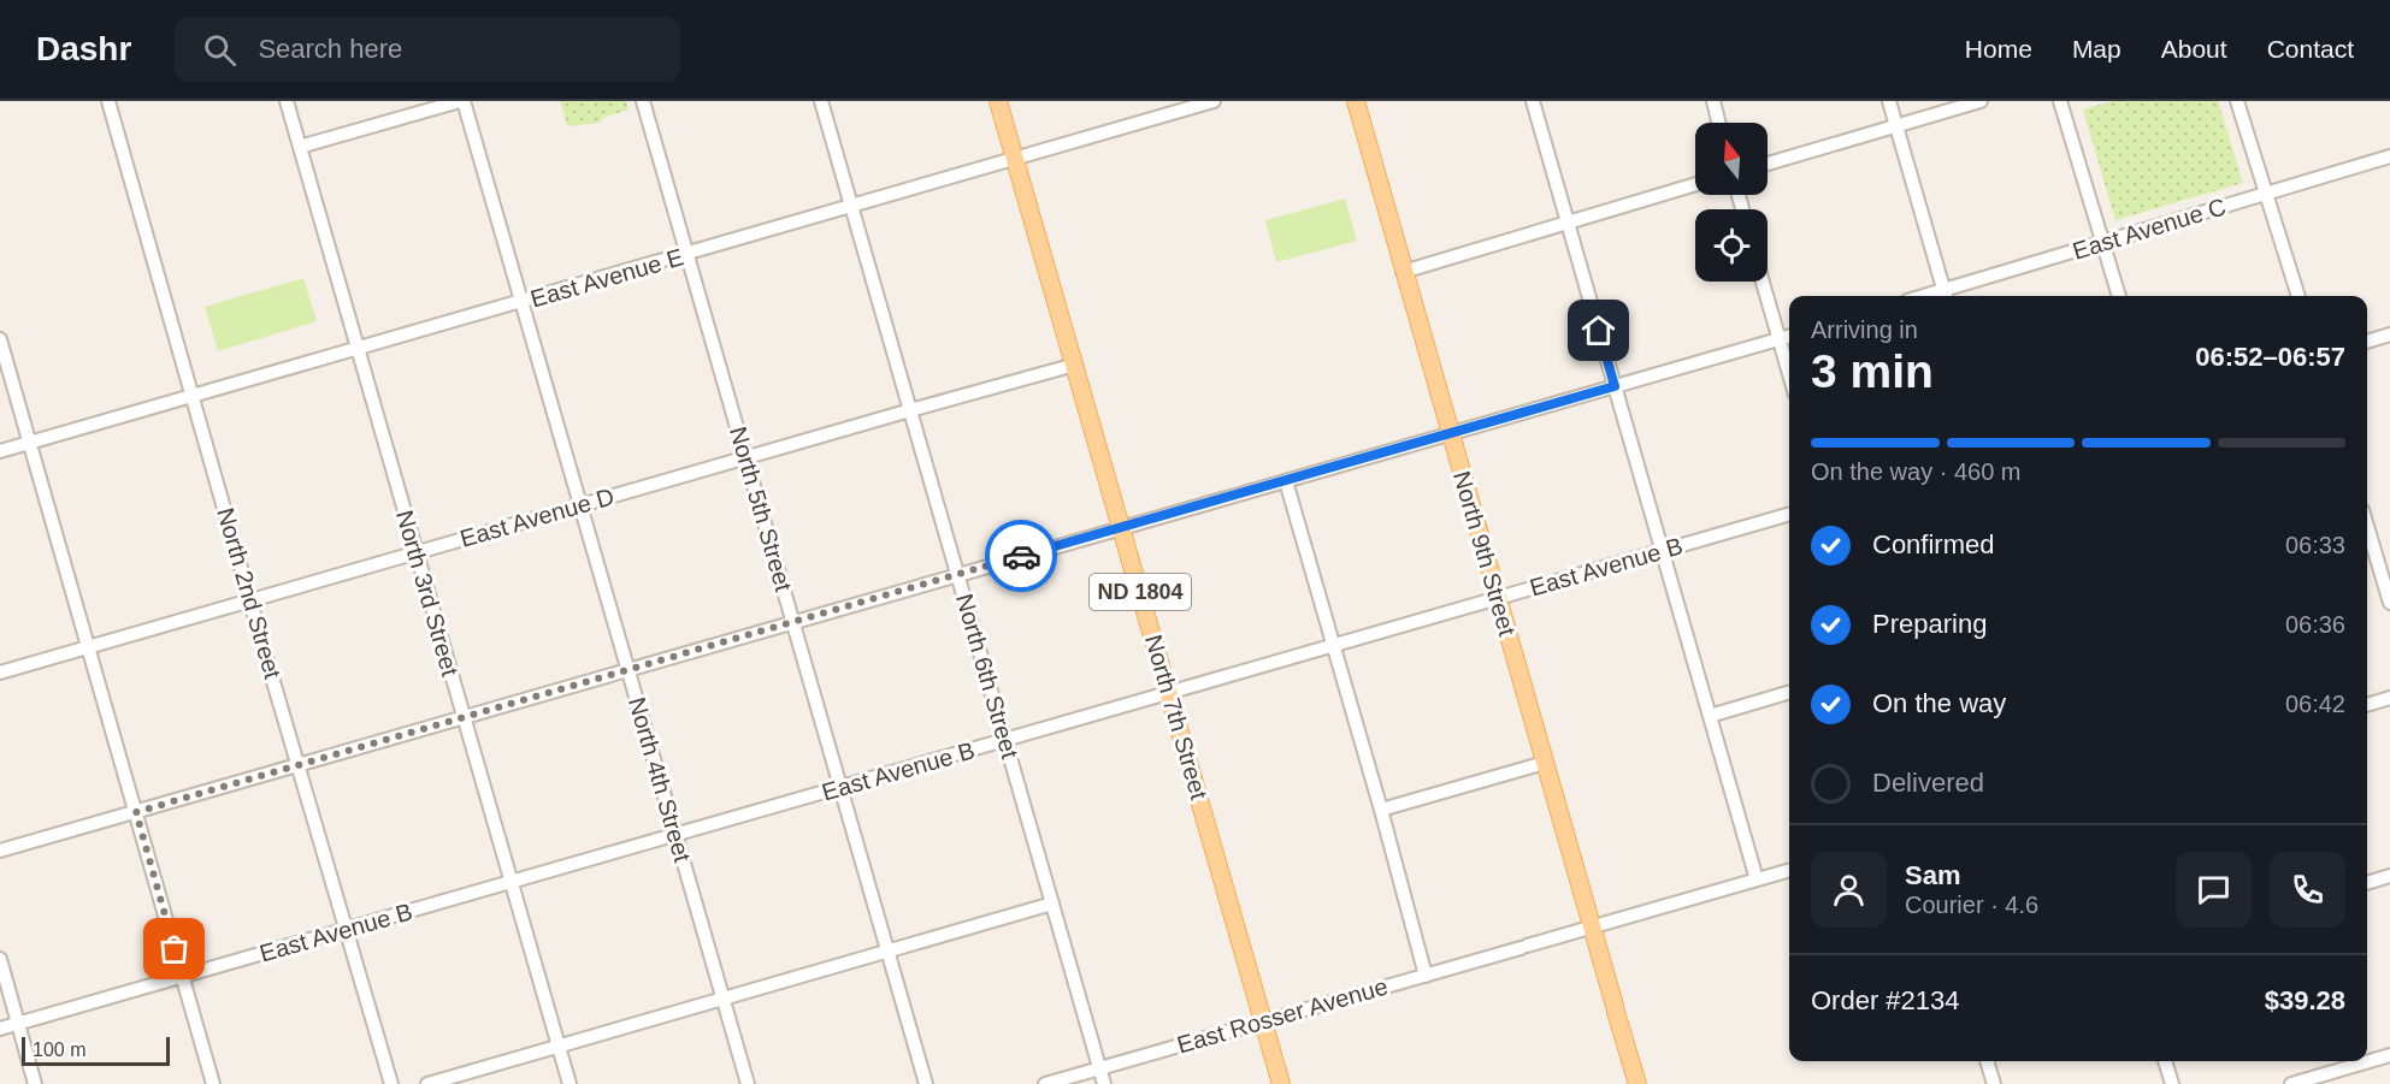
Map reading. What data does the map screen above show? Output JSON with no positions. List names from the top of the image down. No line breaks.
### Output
{"streets":{"main road":["North 9th Street","ND 1804","North 7th Street"],"street":["East Avenue C","East Avenue E","North 5th Street","East Avenue D","East Avenue B","North 2nd Street","North 3rd Street","North 6th Street","North 4th Street","East Rosser Avenue"]},"crossings":[["East Avenue E","North 5th Street"],["East Avenue E","North 2nd Street"],["East Avenue E","North 3rd Street"],["East Avenue E","North 6th Street"],["East Avenue E","North 7th Street"],["East Avenue E","North 4th Street"],["North 5th Street","East Avenue D"],["North 5th Street","East Avenue B"],["East Avenue D","North 2nd Street"],["East Avenue D","North 3rd Street"],["East Avenue D","North 6th Street"],["East Avenue D","North 7th Street"],["East Avenue D","North 4th Street"],["North 9th Street","East Avenue B"],["North 9th Street","East Rosser Avenue"],["East Avenue B","North 2nd Street"],["East Avenue B","North 3rd Street"],["East Avenue B","North 6th Street"],["East Avenue B","North 7th Street"],["East Avenue B","North 4th Street"],["North 6th Street","East Rosser Avenue"],["North 7th Street","East Rosser Avenue"]],"scale_bar":"100 m","north":"top","page":{"header":"Dashr","search":"Search here","nav":["Home","Map","About","Contact"],"heading":["3 min","Arriving in","06:52–06:57"],"panel":["Sam","Courier · 4.6","Order #2134","$39.28"],"bar":"On the way · 460 m","list":[["Confirmed","06:33"],["Preparing","06:36"],["On the way","06:42"],"Delivered"],"scale":"100 m"}}
